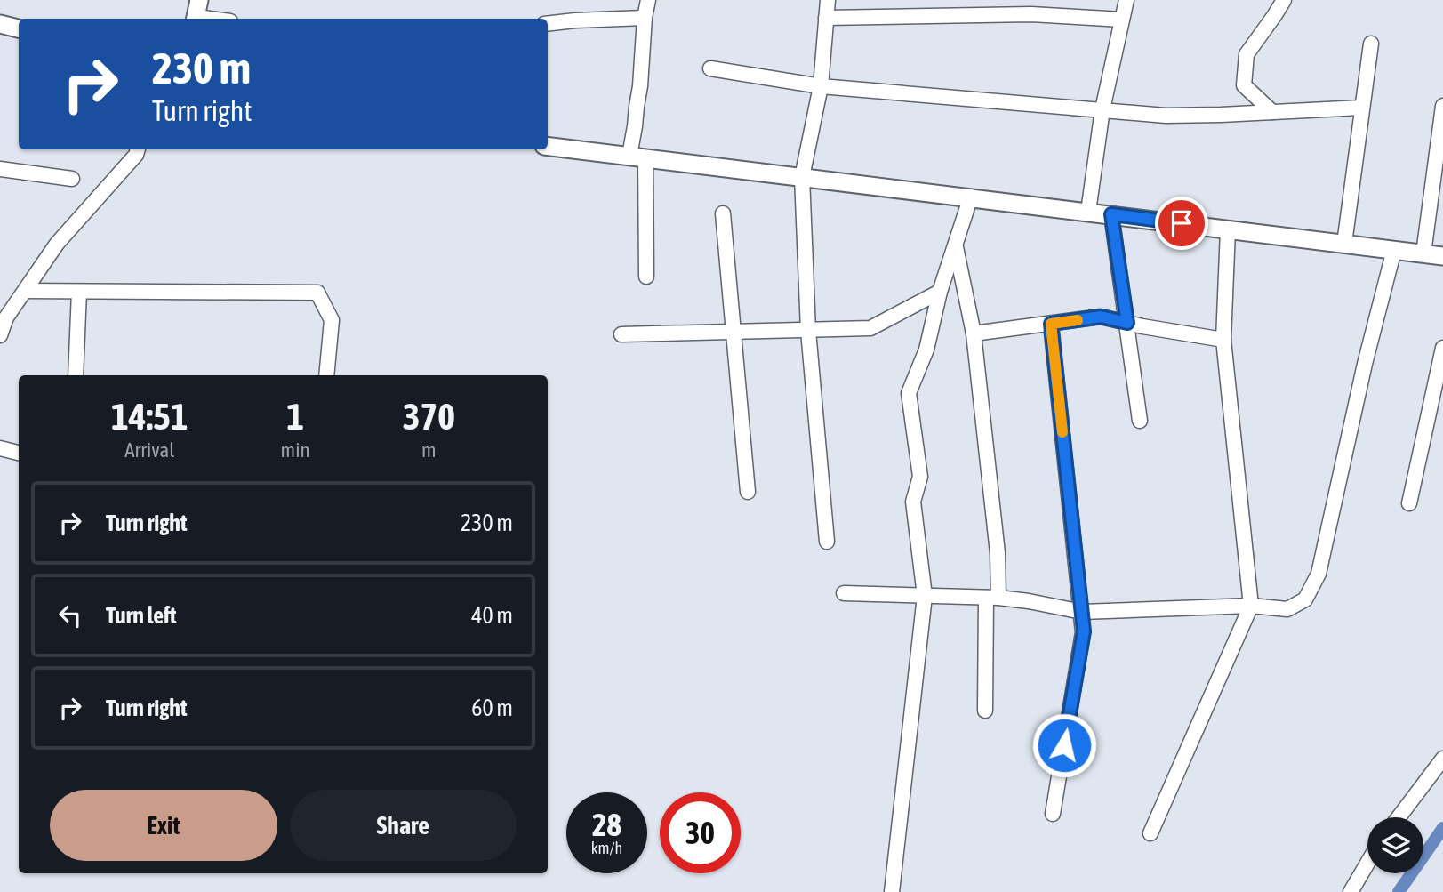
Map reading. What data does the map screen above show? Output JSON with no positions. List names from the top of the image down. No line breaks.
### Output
{"page":{"turn":["230 m","Turn right"],"eta":["14:51","Arrival","1","min","370","m"],"list":[{"name":"Turn right","value":"230 m"},{"name":"Turn left","value":"40 m"},{"name":"Turn right","value":"60 m"}],"buttons":["Exit","Share"],"speed":"28 km/h","limit":"30"}}
